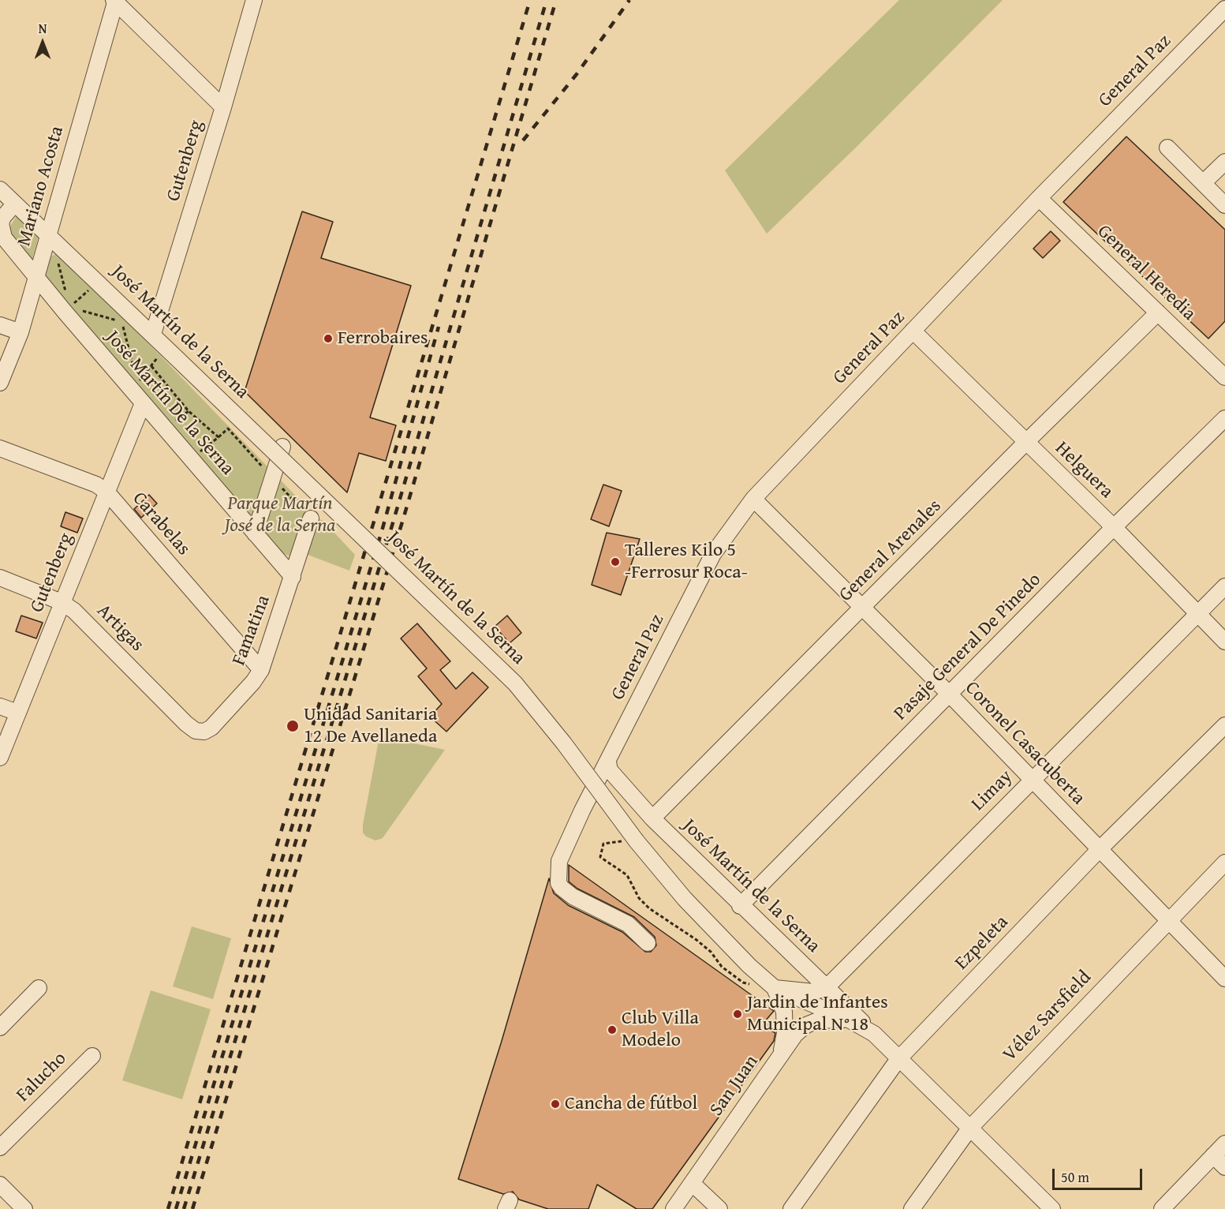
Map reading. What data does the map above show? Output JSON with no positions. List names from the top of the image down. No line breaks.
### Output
{"streets":{"street":["General Paz","Gutenberg","Mariano Acosta","General Heredia","José Martín de la Serna","José Martín De la Serna","Helguera","Carabelas","General Arenales","Artigas","Famatina","Pasaje General De Pinedo","Coronel Casacuberta","Limay","Ezpeleta","Vélez Sarsfield","Falucho","San Juan"]},"crossings":[["General Paz","General Heredia"],["General Paz","José Martín de la Serna"],["General Paz","Helguera"],["General Paz","Coronel Casacuberta"],["Gutenberg","José Martín de la Serna"],["Gutenberg","José Martín De la Serna"],["Gutenberg","Carabelas"],["Gutenberg","Artigas"],["Mariano Acosta","José Martín de la Serna"],["Mariano Acosta","José Martín De la Serna"],["General Heredia","General Arenales"],["José Martín de la Serna","José Martín De la Serna"],["José Martín de la Serna","General Arenales"],["José Martín de la Serna","Pasaje General De Pinedo"],["José Martín de la Serna","Limay"],["José Martín de la Serna","Ezpeleta"],["José Martín de la Serna","Vélez Sarsfield"],["José Martín de la Serna","San Juan"],["José Martín De la Serna","Famatina"],["Helguera","General Arenales"],["Helguera","Pasaje General De Pinedo"],["Helguera","Limay"],["Carabelas","Famatina"],["General Arenales","Coronel Casacuberta"],["Artigas","Famatina"],["Pasaje General De Pinedo","Coronel Casacuberta"],["Coronel Casacuberta","Limay"],["Coronel Casacuberta","Ezpeleta"],["Coronel Casacuberta","Vélez Sarsfield"]],"parks":["Parque Martín José de la Serna"],"places":["Ferrobaires","Talleres Kilo 5 -Ferrosur Roca-","Unidad Sanitaria 12 De Avellaneda","Jardin de Infantes Municipal N°18","Club Villa Modelo","Cancha de fútbol"],"scale_bar":"50 m","north":"top"}
